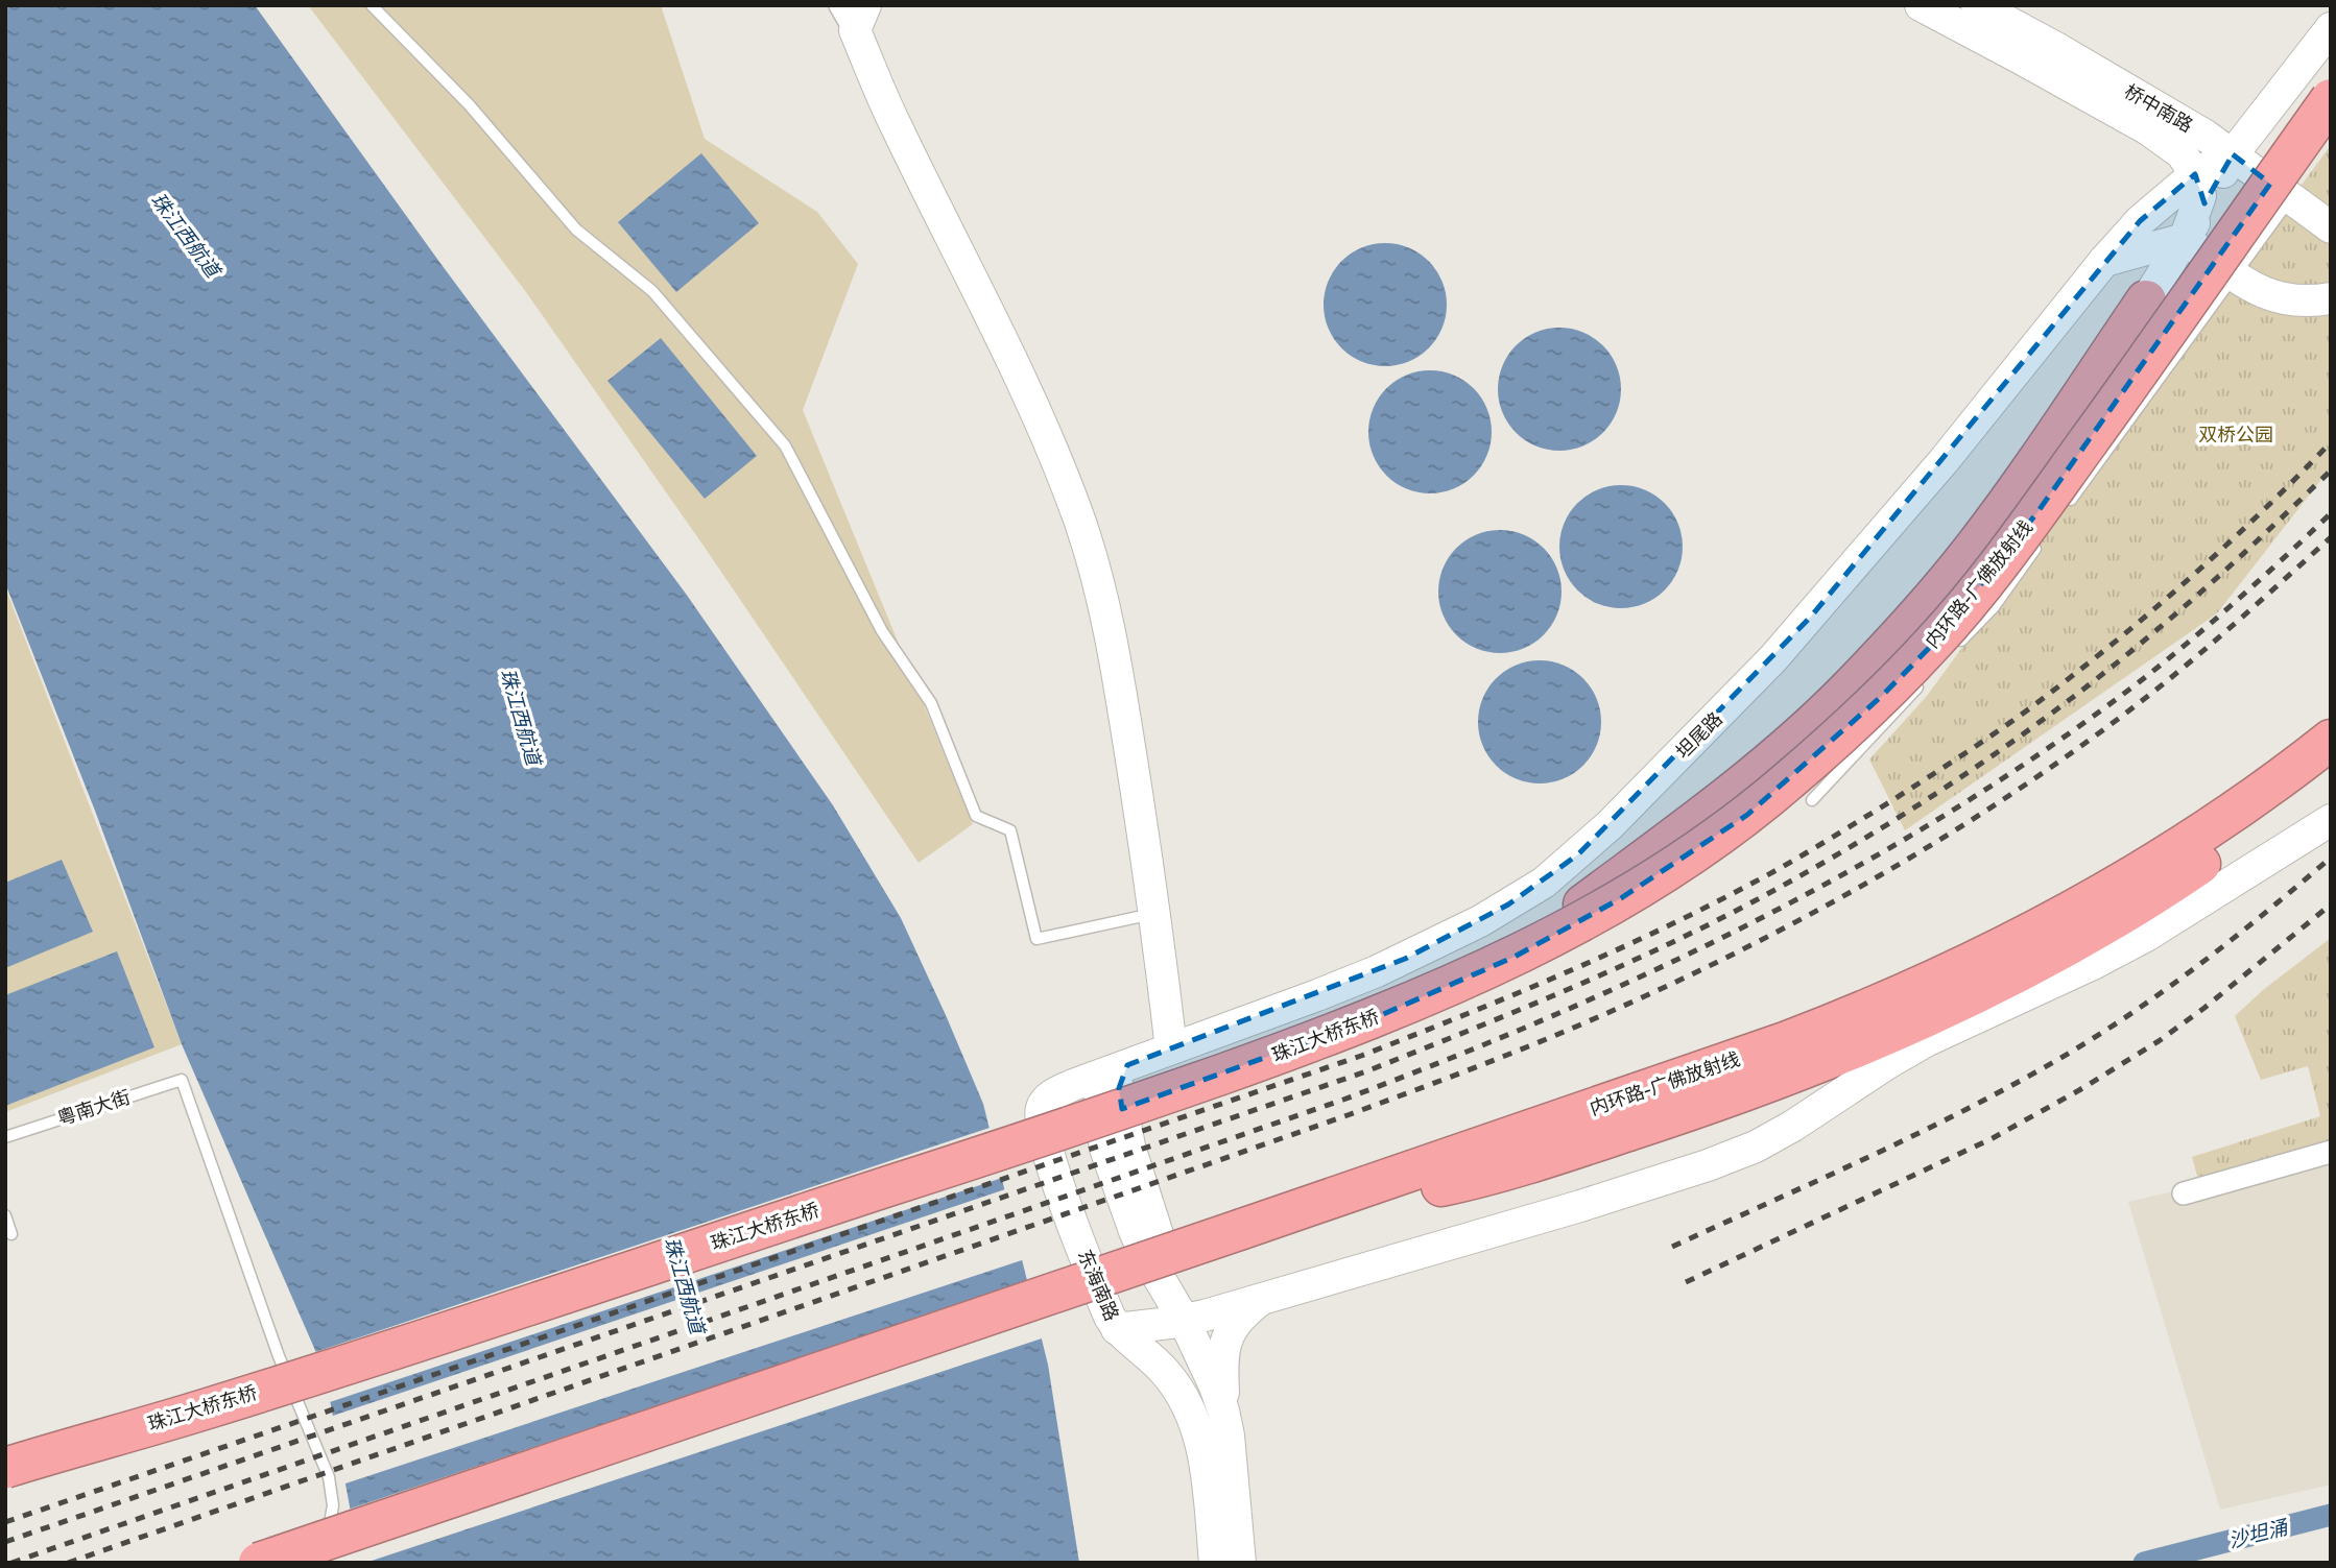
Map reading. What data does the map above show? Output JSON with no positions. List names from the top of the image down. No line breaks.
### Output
{"streets":{"highway":["内环路-广佛放射线","珠江大桥东桥"],"street":["桥中南路","坦尾路","东海南路"],"lane":["粵南大街"]},"crossings":[["桥中南路","坦尾路"],["内环路-广佛放射线","珠江大桥东桥"],["坦尾路","东海南路"]],"water":["珠江西航道","沙坦涌"],"parks":["双桥公园"]}
